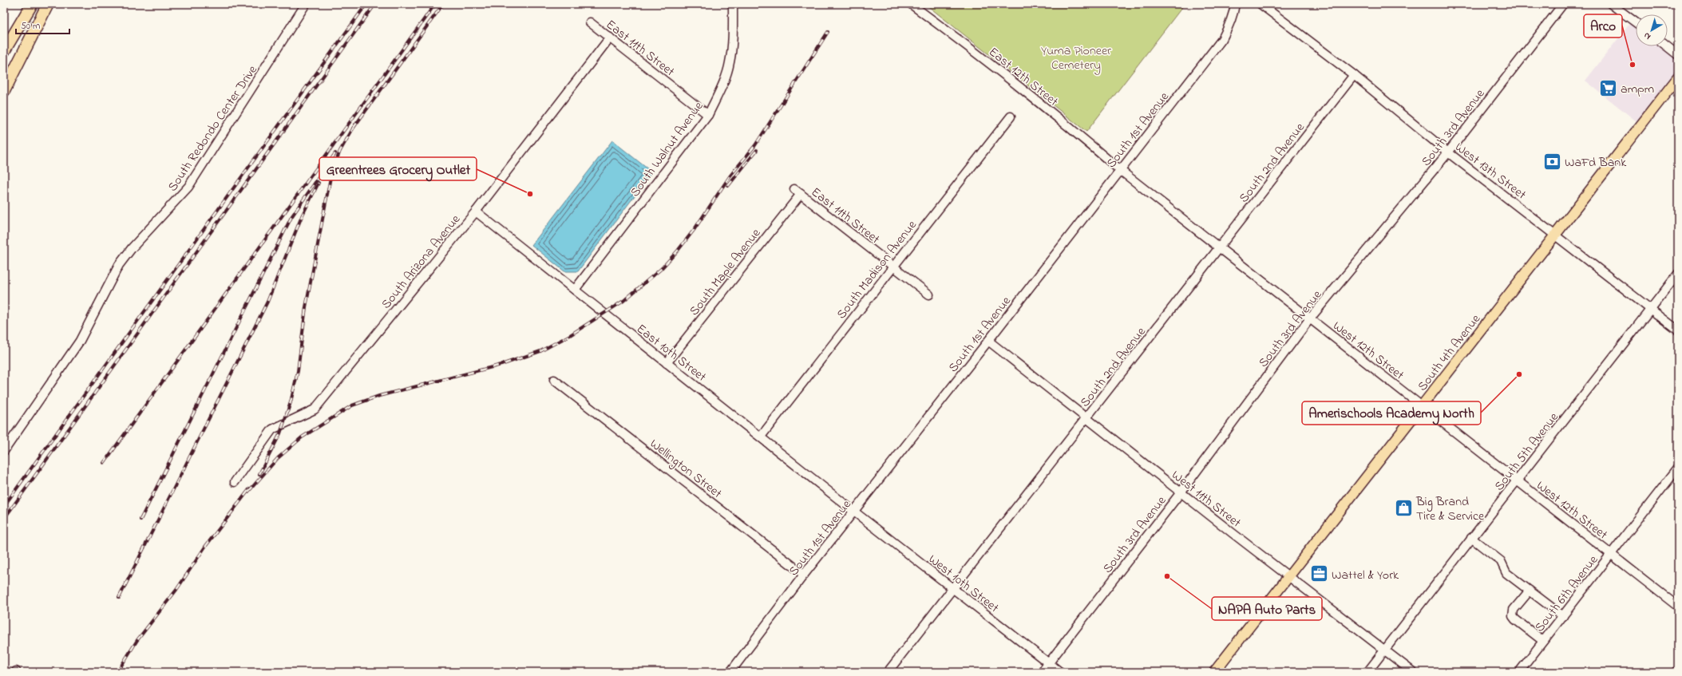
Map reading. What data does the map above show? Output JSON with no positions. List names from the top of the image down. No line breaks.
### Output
{"streets":{"main road":["South 4th Avenue"],"street":["East 11th Street","East 12th Street","South 3rd Avenue","South Redondo Center Drive","South 1st Avenue","South Walnut Avenue","South 2nd Avenue","West 13th Street","South Arizona Avenue","South Madison Avenue","South Maple Avenue","West 12th Street","East 10th Street","South 5th Avenue","Wellington Street","West 11th Street","West 10th Street","South 6th Avenue"]},"crossings":[["East 11th Street","South Walnut Avenue"],["East 11th Street","South Arizona Avenue"],["East 11th Street","South Madison Avenue"],["East 11th Street","South Maple Avenue"],["East 12th Street","South 1st Avenue"],["East 12th Street","West 12th Street"],["South 3rd Avenue","West 13th Street"],["South 3rd Avenue","West 12th Street"],["South 3rd Avenue","West 11th Street"],["South 3rd Avenue","West 10th Street"],["South 1st Avenue","West 12th Street"],["South 1st Avenue","East 10th Street"],["South 1st Avenue","Wellington Street"],["South 1st Avenue","West 11th Street"],["South 1st Avenue","West 10th Street"],["South Walnut Avenue","East 10th Street"],["South 2nd Avenue","West 13th Street"],["South 2nd Avenue","West 12th Street"],["South 2nd Avenue","West 11th Street"],["South 2nd Avenue","West 10th Street"],["West 13th Street","South 4th Avenue"],["West 13th Street","South 5th Avenue"],["South Arizona Avenue","East 10th Street"],["South Madison Avenue","East 10th Street"],["South Maple Avenue","East 10th Street"],["West 12th Street","South 4th Avenue"],["West 12th Street","South 5th Avenue"],["West 12th Street","South 6th Avenue"],["East 10th Street","West 10th Street"],["South 4th Avenue","West 11th Street"],["South 5th Avenue","West 11th Street"]],"parks":["Yuma Pioneer Cemetery"],"places":{"other":["Arco","Greentrees Grocery Outlet","Amerischools Academy North","NAPA Auto Parts"],"supermarket":["ampm"],"bank":["WaFd Bank"],"shop":["Big Brand Tire & Service"],"office":["Wattel & York"]},"scale_bar":"50 m","north":"bottom left"}
